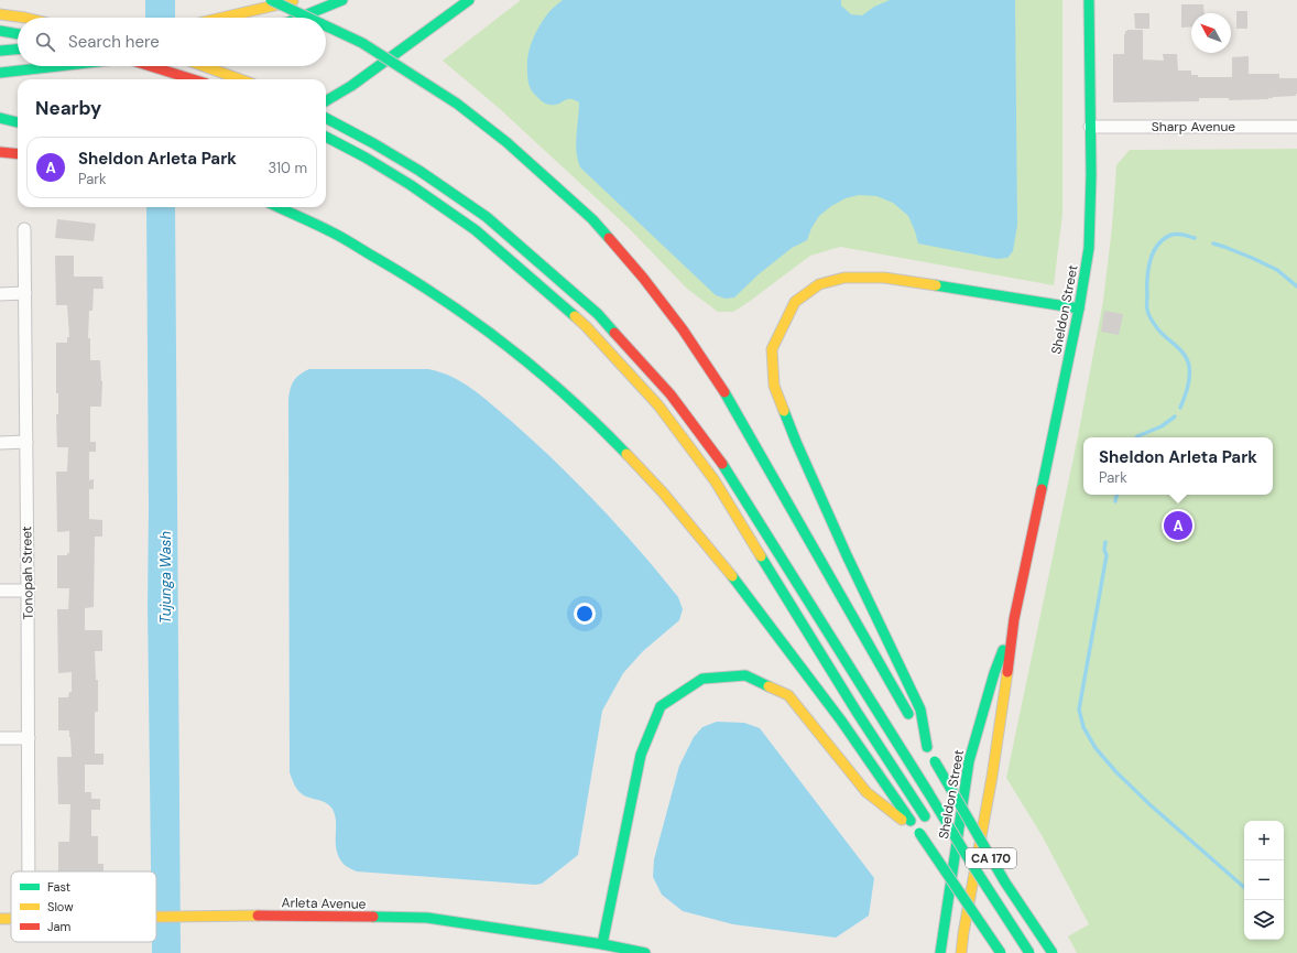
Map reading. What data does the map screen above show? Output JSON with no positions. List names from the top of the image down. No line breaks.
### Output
{"streets":{"main road":["Sheldon Street","CA 170","Arleta Avenue"],"street":["Sharp Avenue","Tonopah Street"]},"crossings":[["Sharp Avenue","Sheldon Street"]],"water":["Tujunga Wash"],"legend":["Fast","Slow","Jam"],"north":"top left","page":{"search":"Search here","heading":"Nearby","list":[{"mark":"A","name":"Sheldon Arleta Park","note":"Park","value":"310 m"}],"popup":["Sheldon Arleta Park","Park"],"pins":"A","map_buttons":["+","−"]}}
